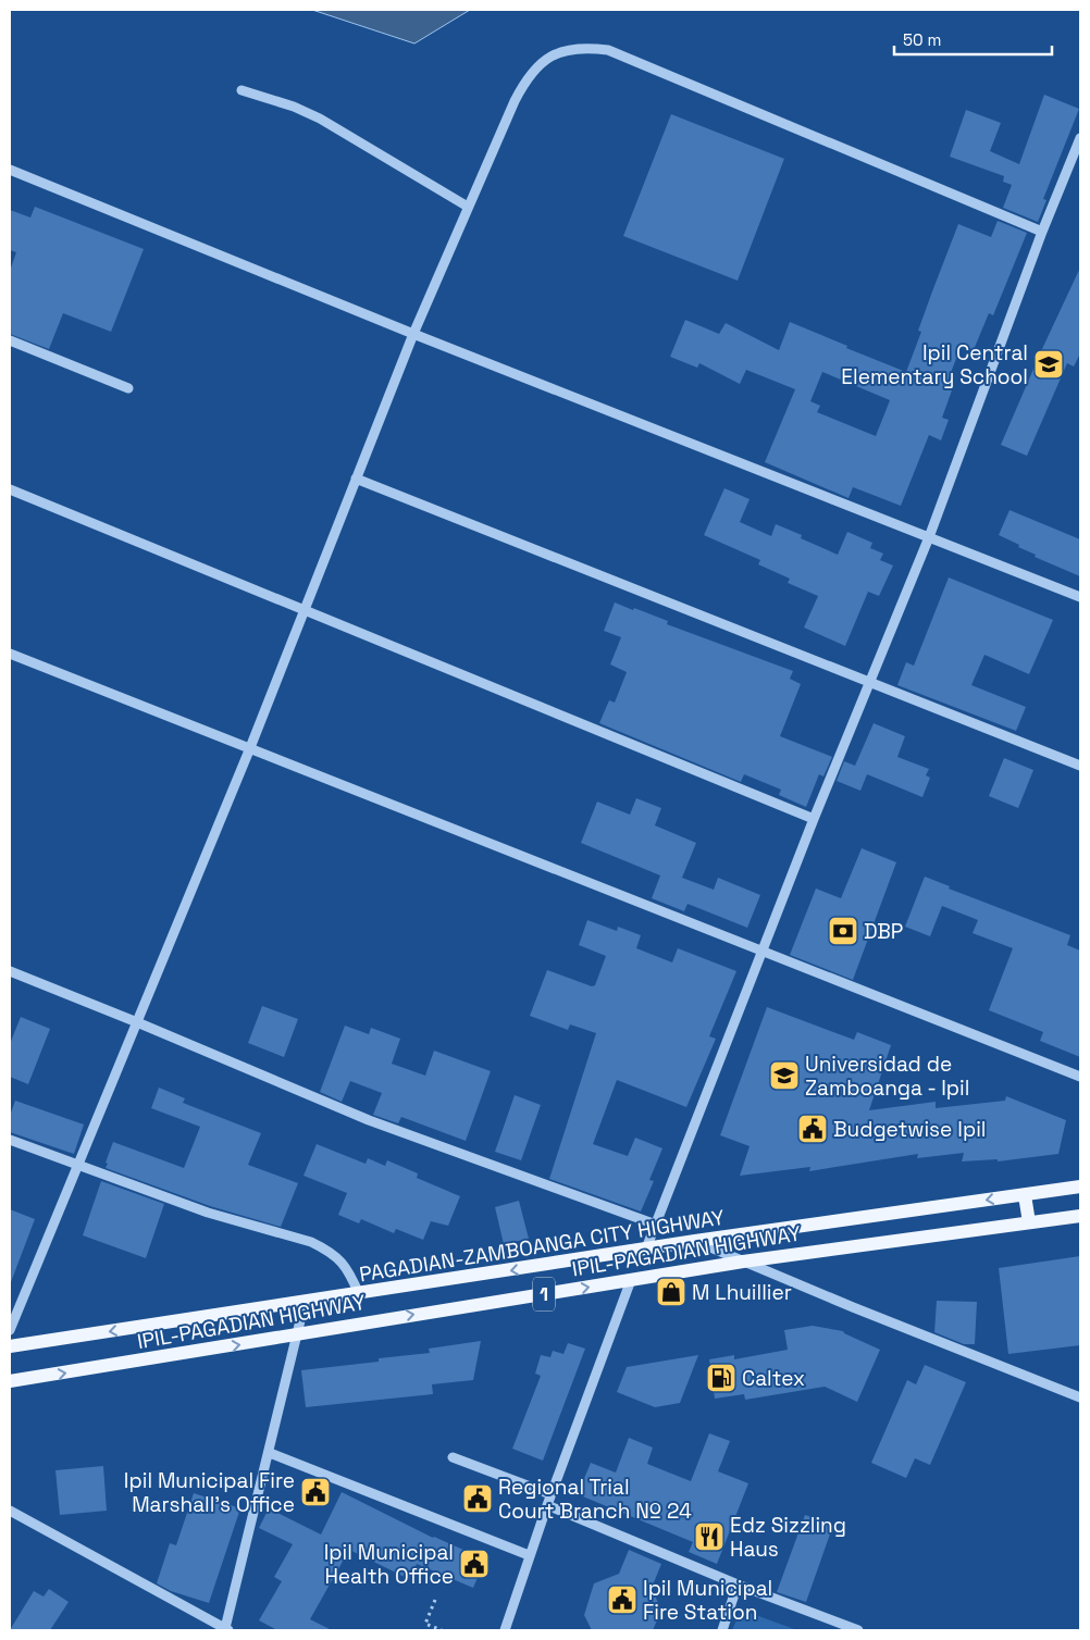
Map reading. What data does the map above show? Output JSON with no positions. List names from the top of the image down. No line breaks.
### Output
{"streets":{"main road":["PAGADIAN-ZAMBOANGA CITY HIGHWAY","IPIL-PAGADIAN HIGHWAY","1"]},"one_way":["PAGADIAN-ZAMBOANGA CITY HIGHWAY","IPIL-PAGADIAN HIGHWAY"],"places":{"school or university":["Ipil Central Elementary School","Universidad de Zamboanga - Ipil"],"bank":["DBP"],"public building":["Budgetwise Ipil","Ipil Municipal Fire Marshall's Office","Regional Trial Court Branch № 24","Ipil Municipal Health Office","Ipil Municipal Fire Station"],"shop":["M Lhuillier"],"fuel station":["Caltex"],"restaurant":["Edz Sizzling Haus"]},"scale_bar":"50 m"}
